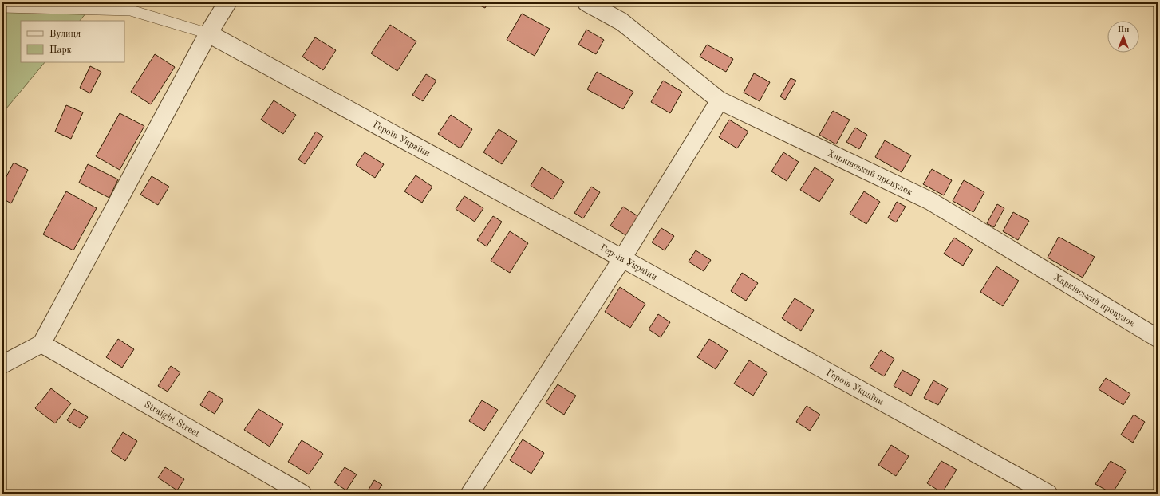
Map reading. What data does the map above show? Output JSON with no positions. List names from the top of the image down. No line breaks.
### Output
{"streets":{"street":["Героїв України","Харківський провулок","Straight Street"]},"legend":["Вулиця","Парк"],"north":"top"}
